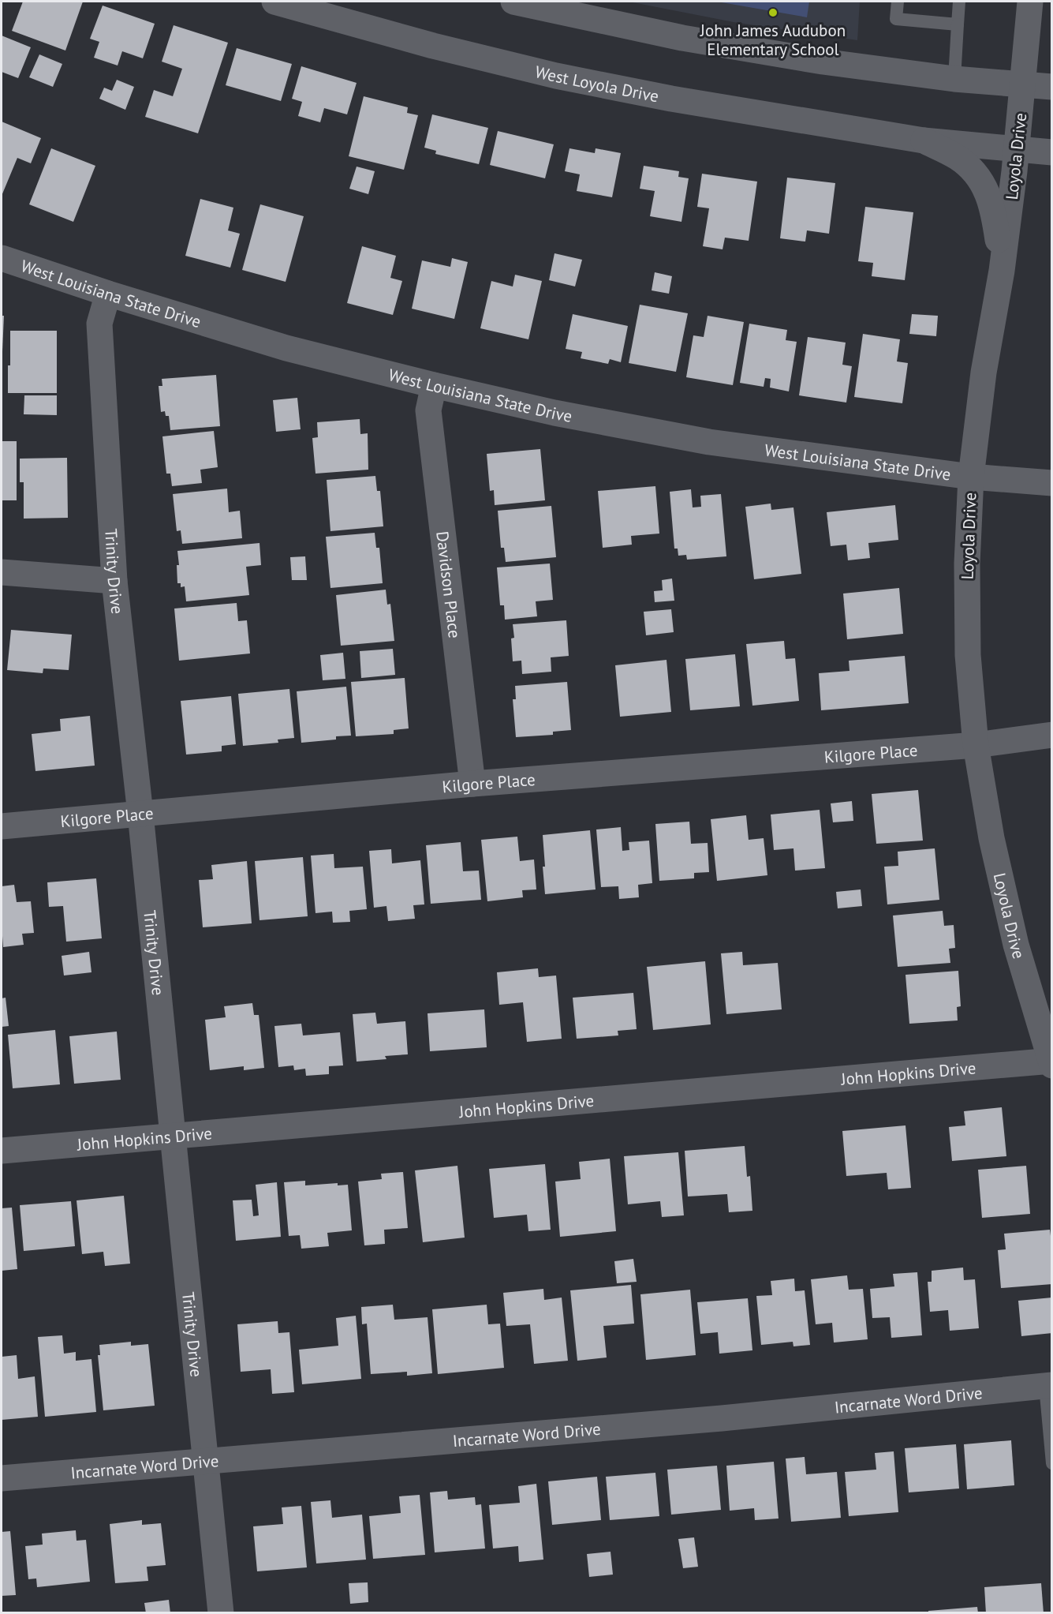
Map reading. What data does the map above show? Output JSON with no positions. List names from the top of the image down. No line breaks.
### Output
{"streets":{"street":["West Loyola Drive","Loyola Drive","West Louisiana State Drive","Trinity Drive","Davidson Place","Kilgore Place","John Hopkins Drive","Incarnate Word Drive"]},"crossings":[["Loyola Drive","West Louisiana State Drive"],["Loyola Drive","Kilgore Place"],["Loyola Drive","John Hopkins Drive"],["West Louisiana State Drive","Trinity Drive"],["West Louisiana State Drive","Davidson Place"],["Trinity Drive","Kilgore Place"],["Trinity Drive","John Hopkins Drive"],["Trinity Drive","Incarnate Word Drive"],["Davidson Place","Kilgore Place"]],"places":["John James Audubon Elementary School"]}
